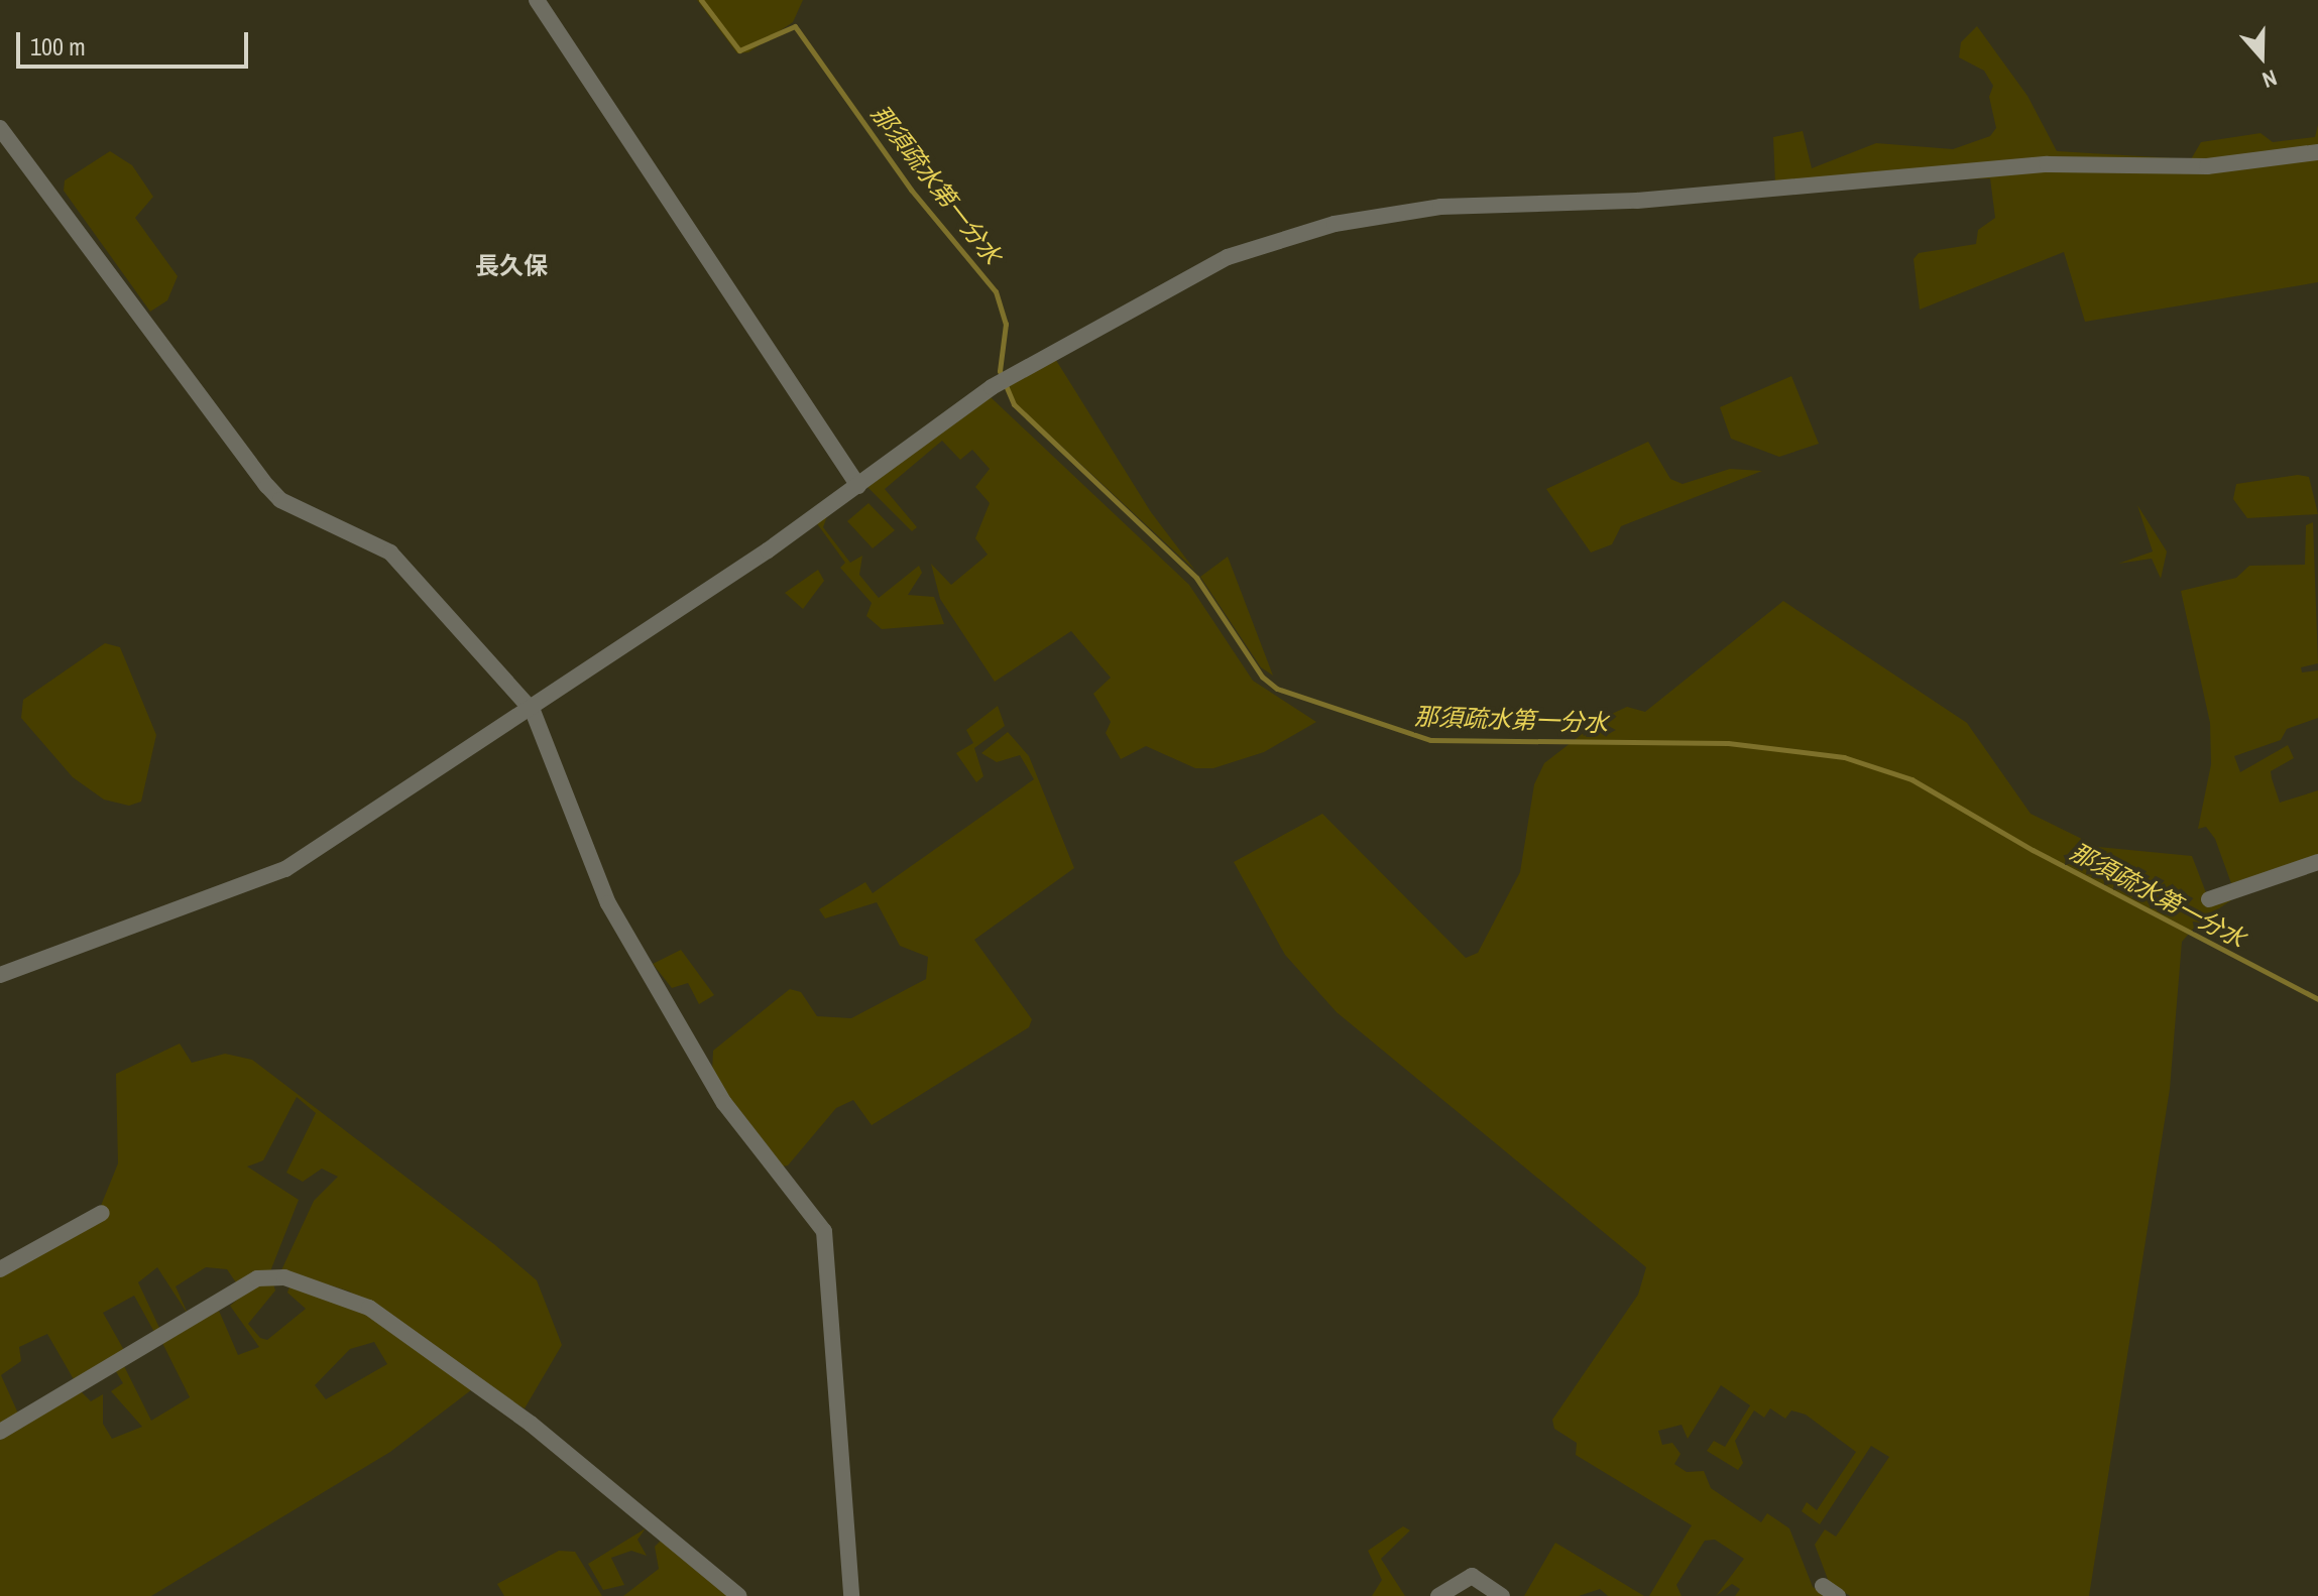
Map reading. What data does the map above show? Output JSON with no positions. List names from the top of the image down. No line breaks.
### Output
{"districts":["長久保"],"water":["那須疏水第一分水"],"scale_bar":"100 m","north":"bottom"}
